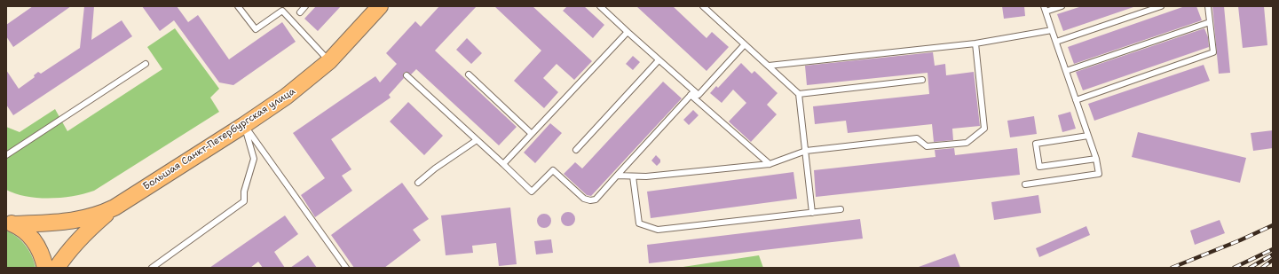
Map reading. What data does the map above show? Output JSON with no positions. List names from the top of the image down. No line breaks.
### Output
{"streets":{"main road":["Большая Санкт-Петербургская улица"]}}
